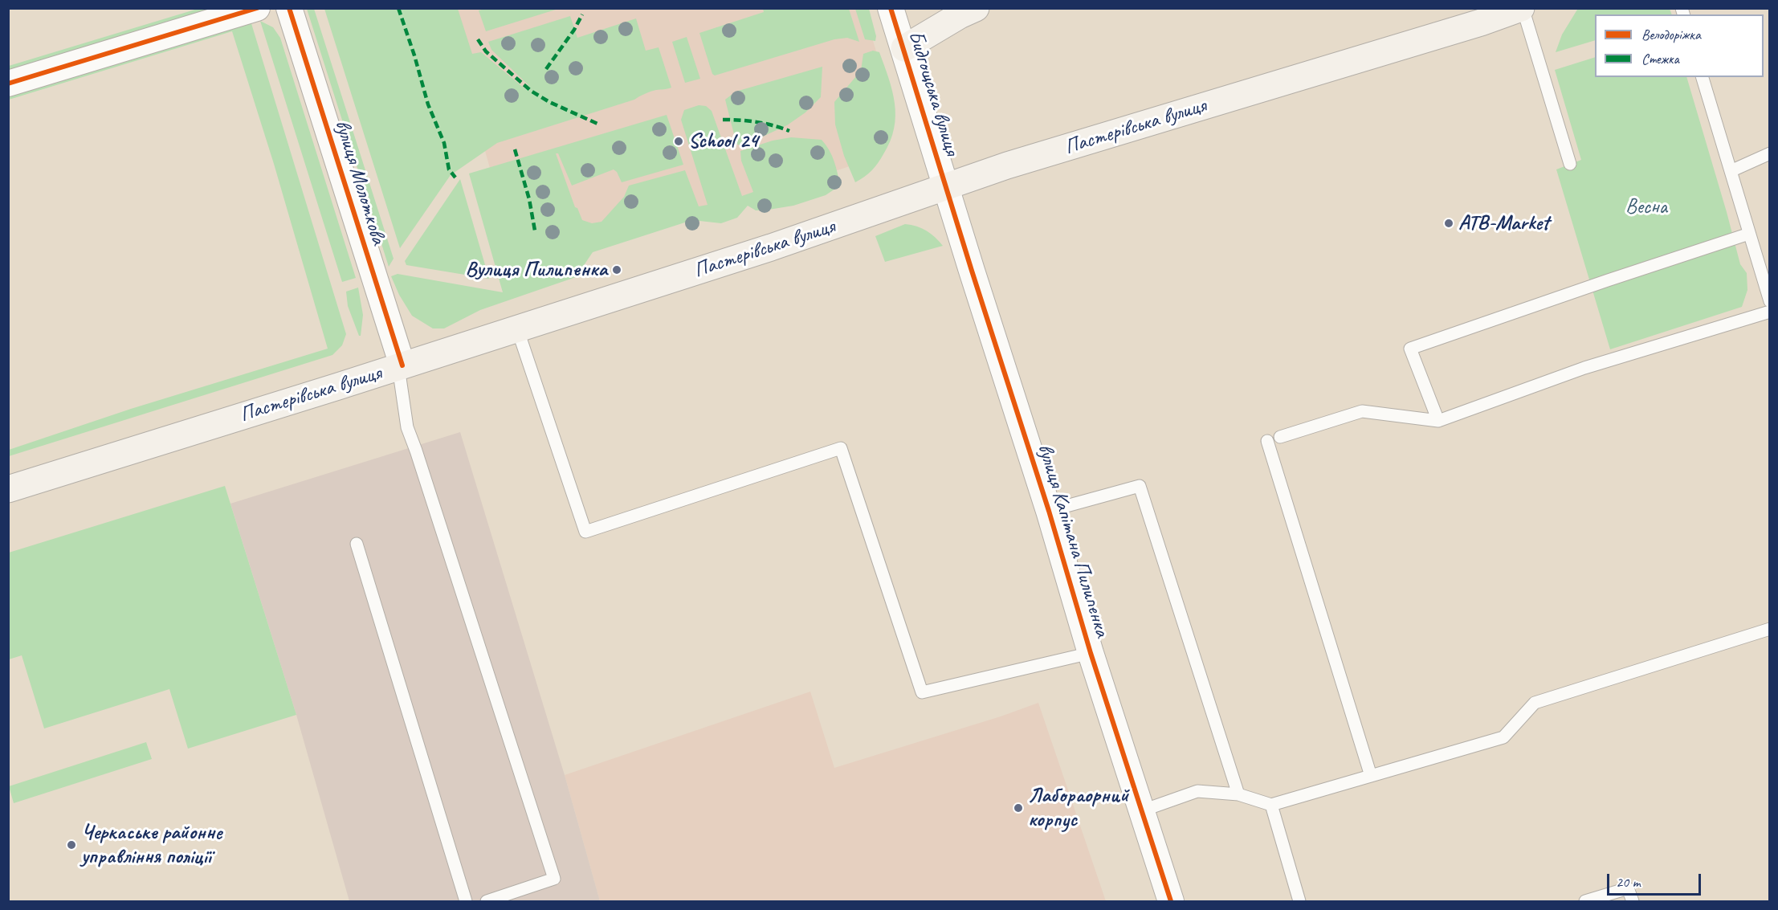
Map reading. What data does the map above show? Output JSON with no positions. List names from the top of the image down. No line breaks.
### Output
{"streets":{"main road":["Пастерівська вулиця"],"street":["Бидгощська вулиця","вулиця Молоткова","вулиця Капітана Пилипенка"]},"crossings":[["Бидгощська вулиця","Пастерівська вулиця"],["Бидгощська вулиця","вулиця Капітана Пилипенка"],["Пастерівська вулиця","вулиця Молоткова"],["Пастерівська вулиця","вулиця Капітана Пилипенка"]],"parks":["Весна"],"places":["School 24","ATB-Market","Вулиця Пилипенка","Лабораорний корпус","Черкаське районне управління поліції"],"legend":["Велодоріжка","Стежка"],"scale_bar":"20 m"}
